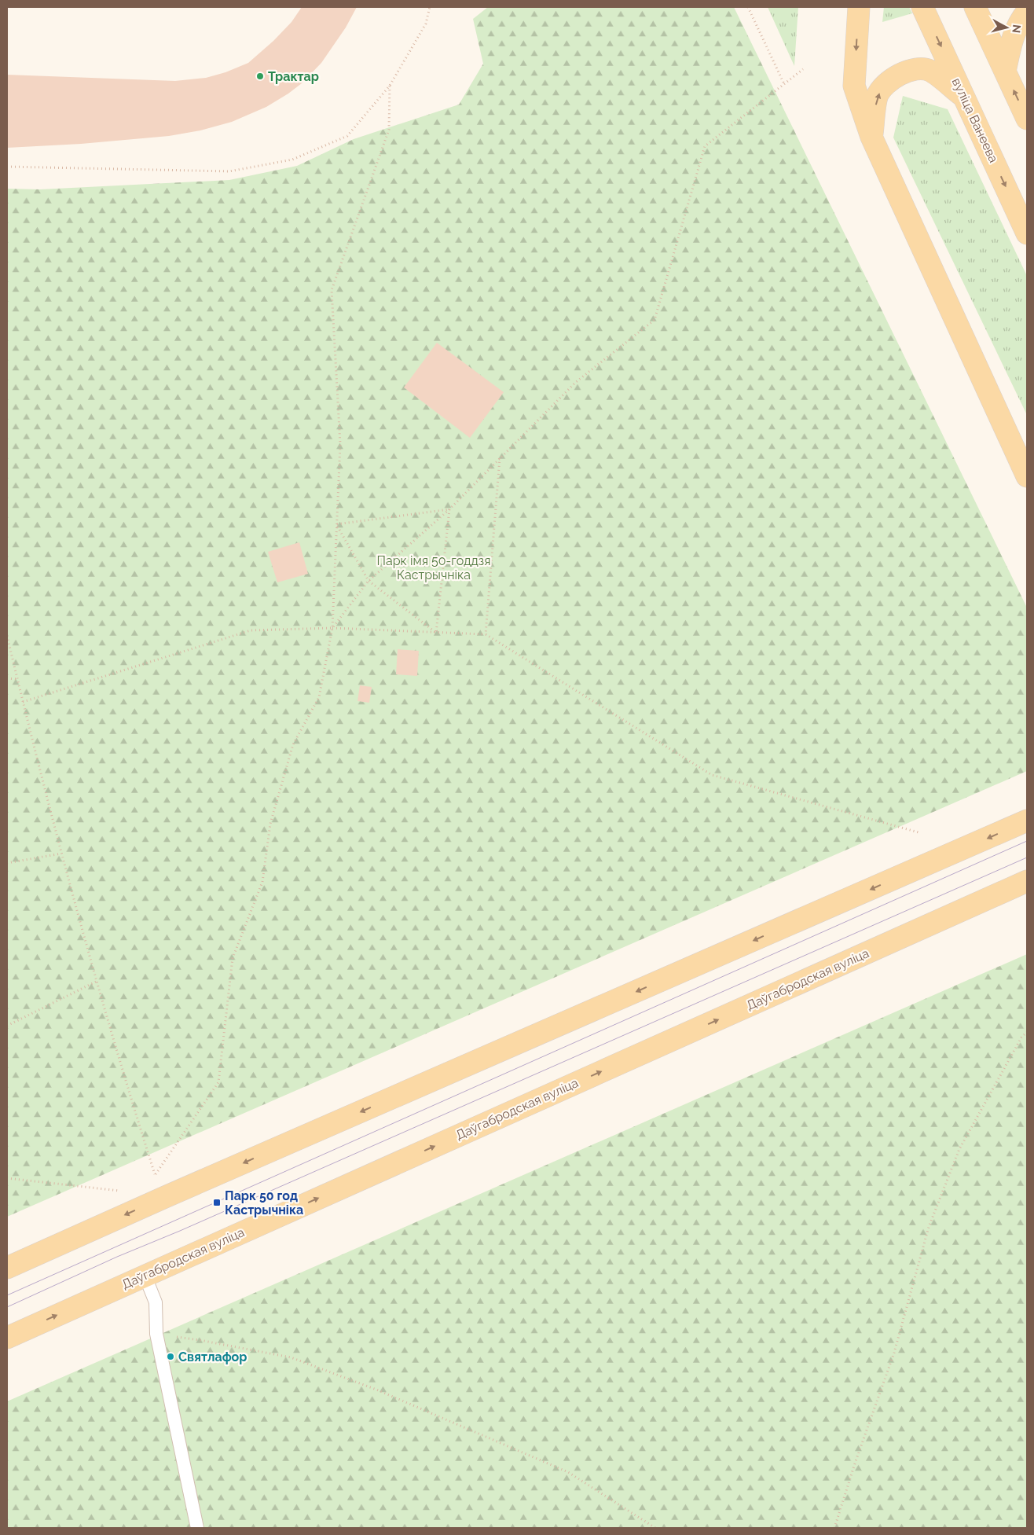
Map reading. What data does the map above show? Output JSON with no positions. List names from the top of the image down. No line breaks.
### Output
{"streets":{"main road":["вуліца Ванеева","Даўгабродская вуліца"]},"parks":["Парк імя 50-годдзя Кастрычніка"],"places":{"other":["Трактар","Святлафор"],"transit":["Парк 50 год Кастрычніка"]},"north":"right"}
